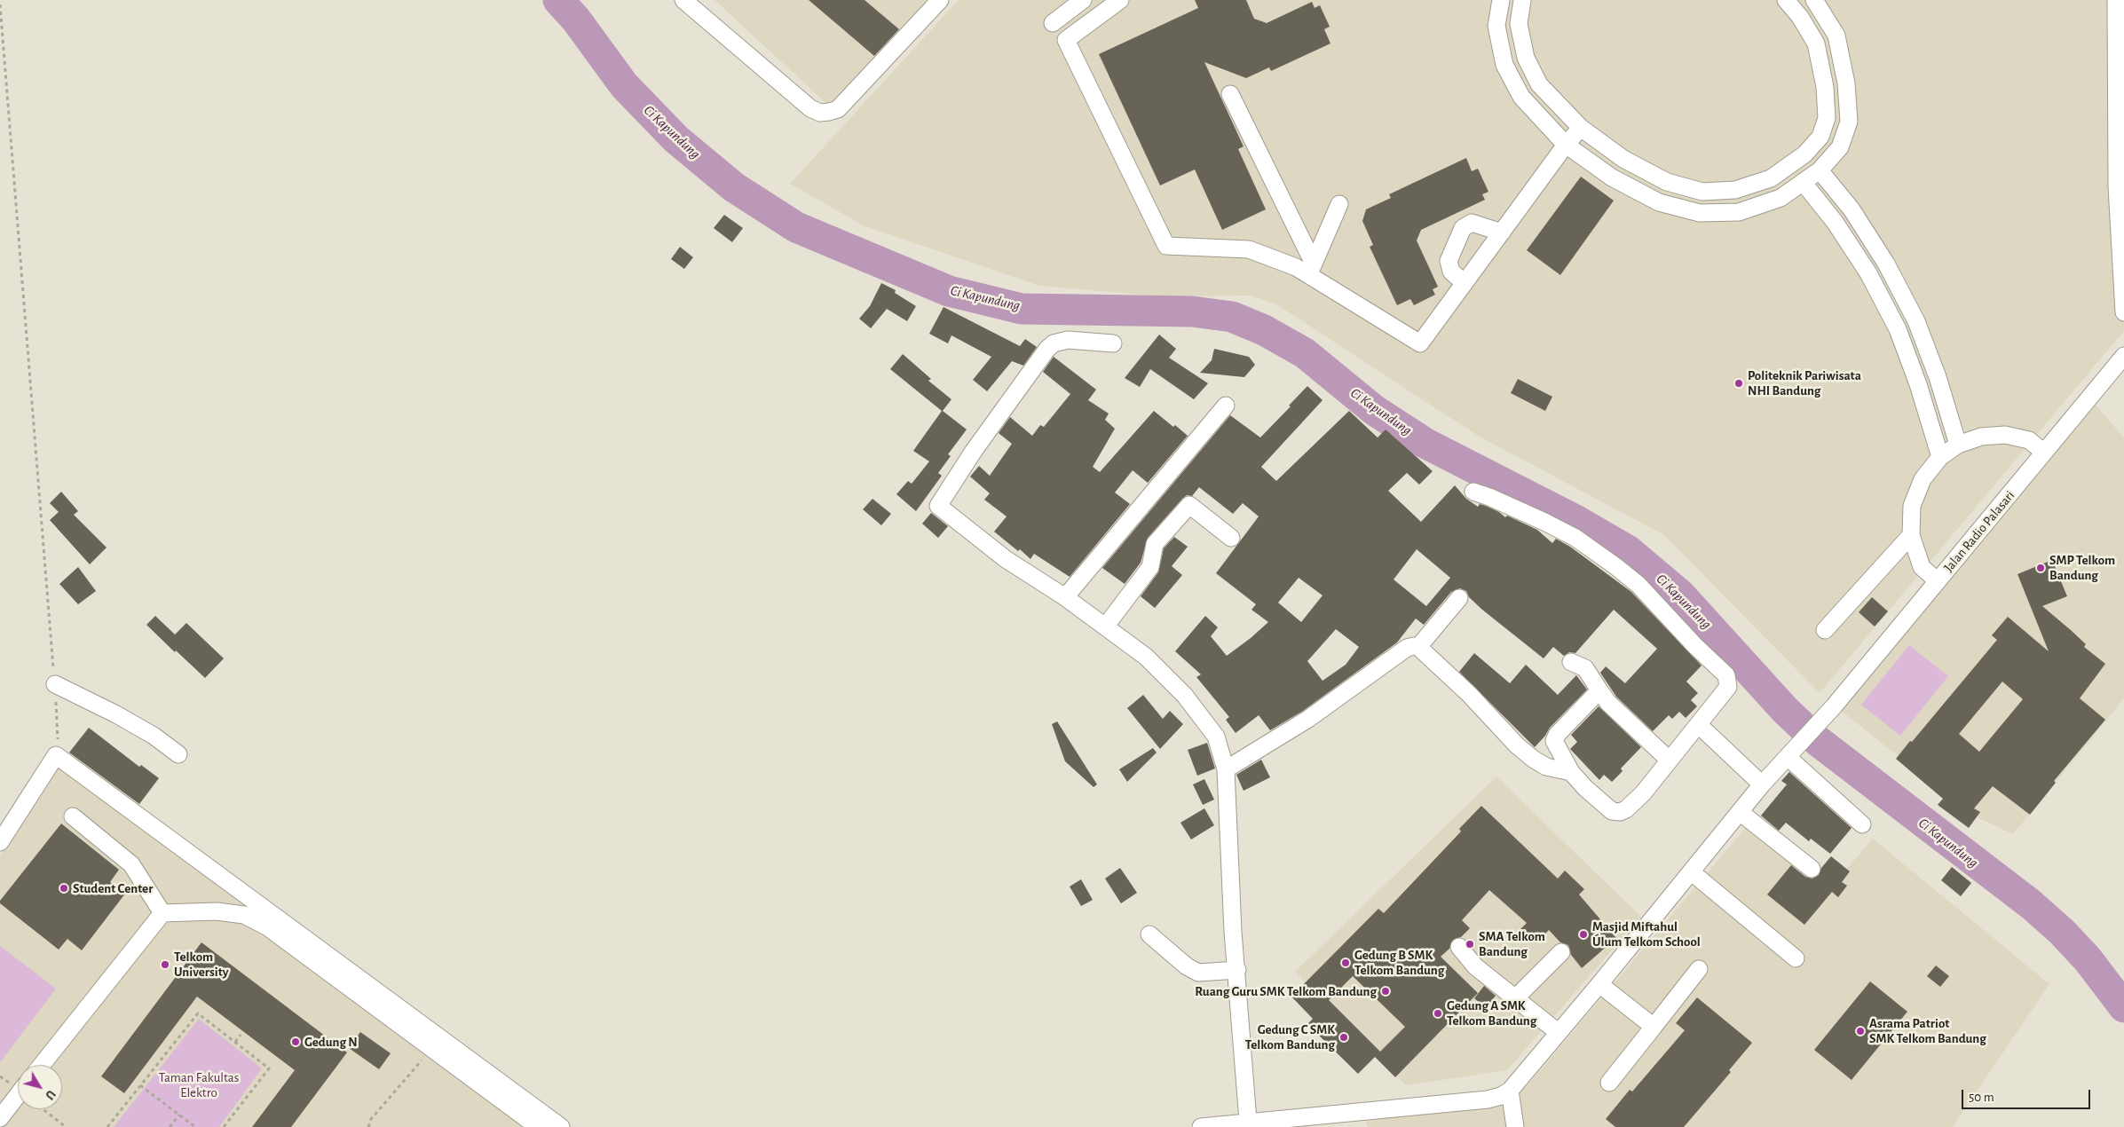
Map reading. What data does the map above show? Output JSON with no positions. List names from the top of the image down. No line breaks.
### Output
{"streets":{"street":["Jalan Radio Palasari"]},"water":["Ci Kapundung"],"parks":["Taman Fakultas Elektro"],"places":["Politeknik Pariwisata NHI Bandung","SMP Telkom Bandung","Student Center","Masjid Miftahul Úlum Telkom School","SMA Telkom Bandung","Gedung B SMK Telkom Bandung","Telkom University","Ruang Guru SMK Telkom Bandung","Gedung A SMK Telkom Bandung","Asrama Patriot SMK Telkom Bandung","Gedung C SMK Telkom Bandung","Gedung N"],"scale_bar":"50 m","north":"bottom right"}
